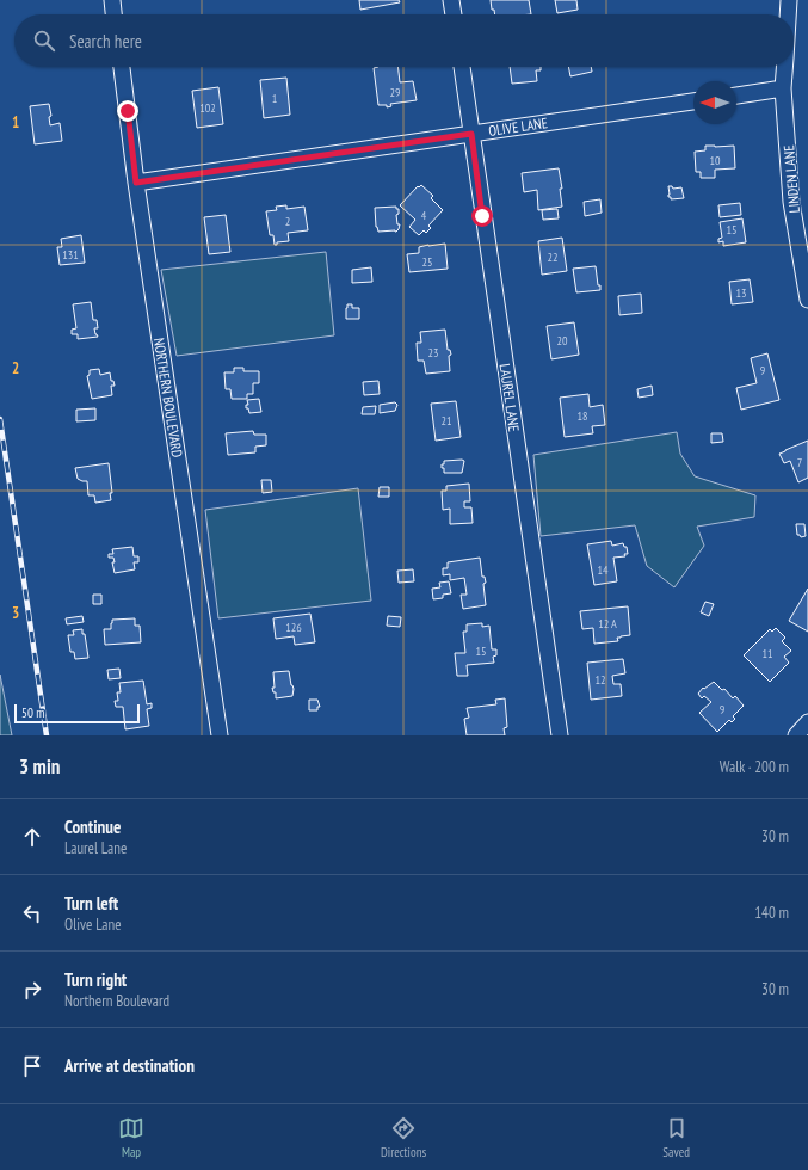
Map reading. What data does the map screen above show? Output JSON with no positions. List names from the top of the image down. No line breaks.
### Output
{"streets":{"street":["OLIVE LANE","LINDEN LANE","NORTHERN BOULEVARD","LAUREL LANE"]},"crossings":[["OLIVE LANE","NORTHERN BOULEVARD"],["OLIVE LANE","LAUREL LANE"]],"house_numbers":["29","1","102","10","4","2","15","131","22","25","13","20","23","9","18","21","7","14","12 A","126","15","11","12","9"],"scale_bar":"50 m","north":"left","page":{"search":"Search here","scale":"50 m","heading":["3 min","Walk · 200 m"],"list":[["Continue","Laurel Lane","30 m"],["Turn left","Olive Lane","140 m"],["Turn right","Northern Boulevard","30 m"],"Arrive at destination"],"nav":["Map","Directions","Saved"]},"grid":{"rows":["1","2","3"]}}
